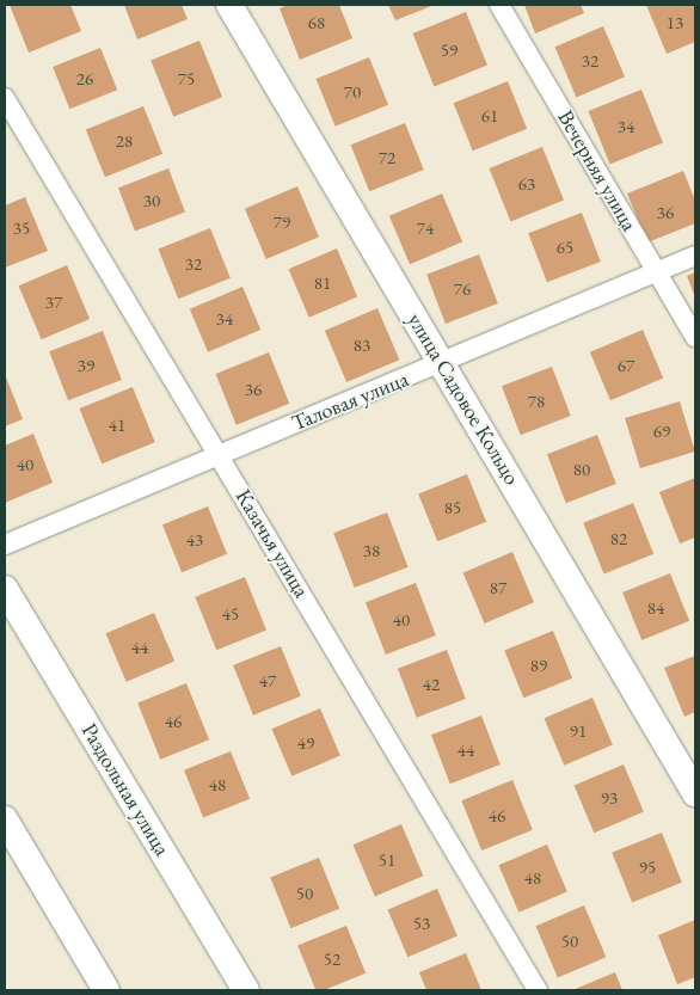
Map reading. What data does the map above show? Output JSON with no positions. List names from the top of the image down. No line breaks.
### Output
{"streets":{"street":["Вечерняя улица","улица Садовое Кольцо","Таловая улица","Казачья улица","Раздольная улица"]},"crossings":[["Вечерняя улица","Таловая улица"],["улица Садовое Кольцо","Таловая улица"],["Таловая улица","Казачья улица"]],"house_numbers":["68","13","59","32","26","75","70","61","34","28","72","63","30","36","79","35","74","65","32","81","76","37","34","83","39","67","36","78","41","69","40","80","85","82","43","38","87","84","45","40","44","89","47","42","46","91","49","44","48","93","46","51","95","48","50","53","50","52"]}
